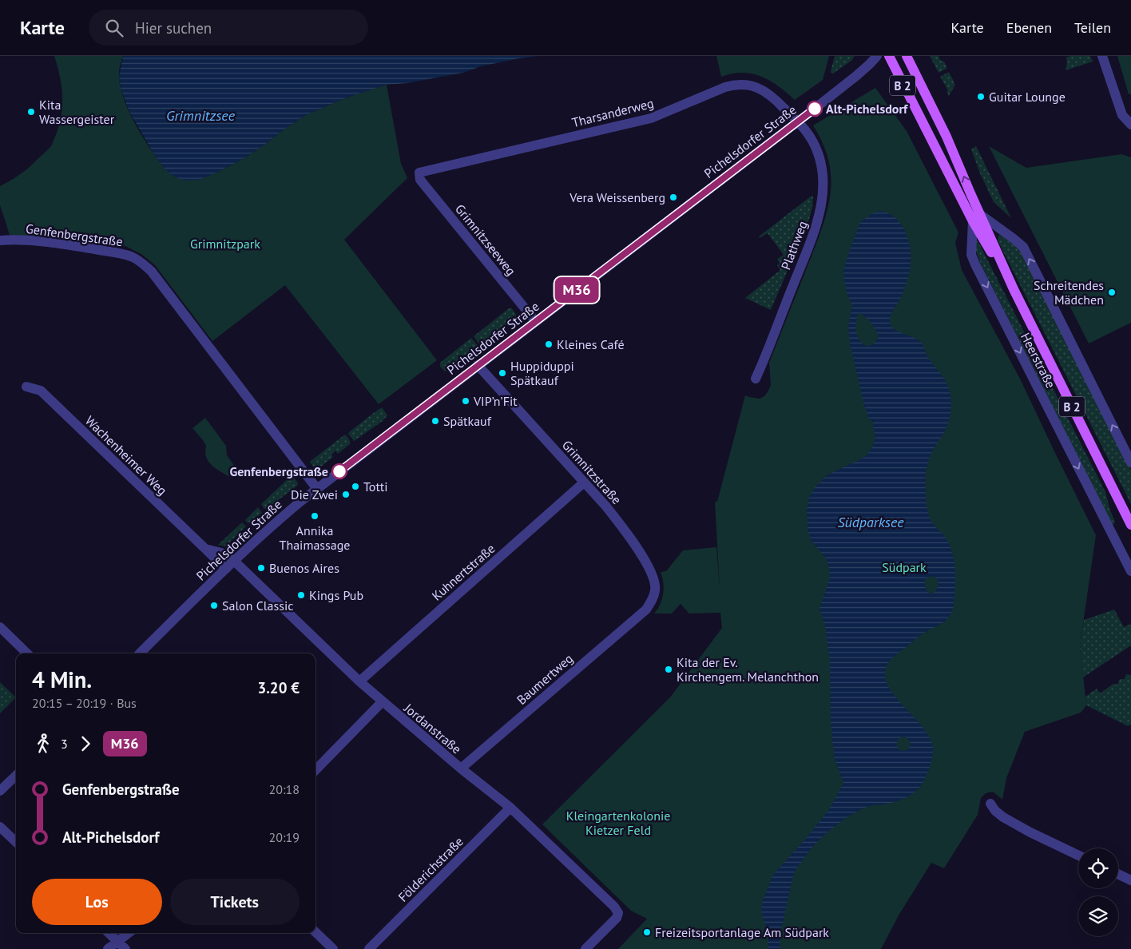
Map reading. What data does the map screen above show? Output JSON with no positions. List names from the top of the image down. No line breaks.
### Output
{"streets":{"main road":["B 2","Heerstraße"],"street":["Tharsanderweg","Pichelsdorfer Straße","Genfenbergstraße","Grimnitzseeweg","Plathweg","Wachenheimer Weg","Grimnitzstraße","Kuhnertstraße","Baumertweg","Jordanstraße","Földerichstraße"]},"crossings":[["Tharsanderweg","Pichelsdorfer Straße"],["Tharsanderweg","Grimnitzseeweg"],["Tharsanderweg","Plathweg"],["Pichelsdorfer Straße","Genfenbergstraße"],["Pichelsdorfer Straße","Grimnitzseeweg"],["Pichelsdorfer Straße","Plathweg"],["Pichelsdorfer Straße","Wachenheimer Weg"],["Pichelsdorfer Straße","Grimnitzstraße"],["Pichelsdorfer Straße","Jordanstraße"],["Wachenheimer Weg","Jordanstraße"],["Grimnitzstraße","Kuhnertstraße"],["Grimnitzstraße","Baumertweg"],["Kuhnertstraße","Jordanstraße"],["Baumertweg","Jordanstraße"],["Jordanstraße","Földerichstraße"]],"water":["Grimnitzsee","Südparksee"],"parks":["Grimnitzpark","Südpark","Kleingartenkolonie Kietzer Feld"],"places":["Guitar Lounge","Alt-Pichelsdorf","Kita Wassergeister","Vera Weissenberg","Schreitendes Mädchen","Kleines Café","Huppiduppi Spätkauf","VIP’n’Fit","Spätkauf","Genfenbergstraße","Totti","Die Zwei","Annika Thaimassage","Buenos Aires","Kings Pub","Salon Classic","Kita der Ev. Kirchengem. Melanchthon","Freizeitsportanlage Am Südpark"],"lines":["bus line M36"],"page":{"header":"Karte","search":"Hier suchen","nav":["Karte","Ebenen","Teilen"],"on_map":"M36","heading":["4 Min.","20:15 – 20:19 · Bus","3.20 €"],"legs":["3","M36"],"list":[{"name":"Genfenbergstraße","value":"20:18"},{"name":"Alt-Pichelsdorf","value":"20:19"}],"buttons":["Los","Tickets"]}}
